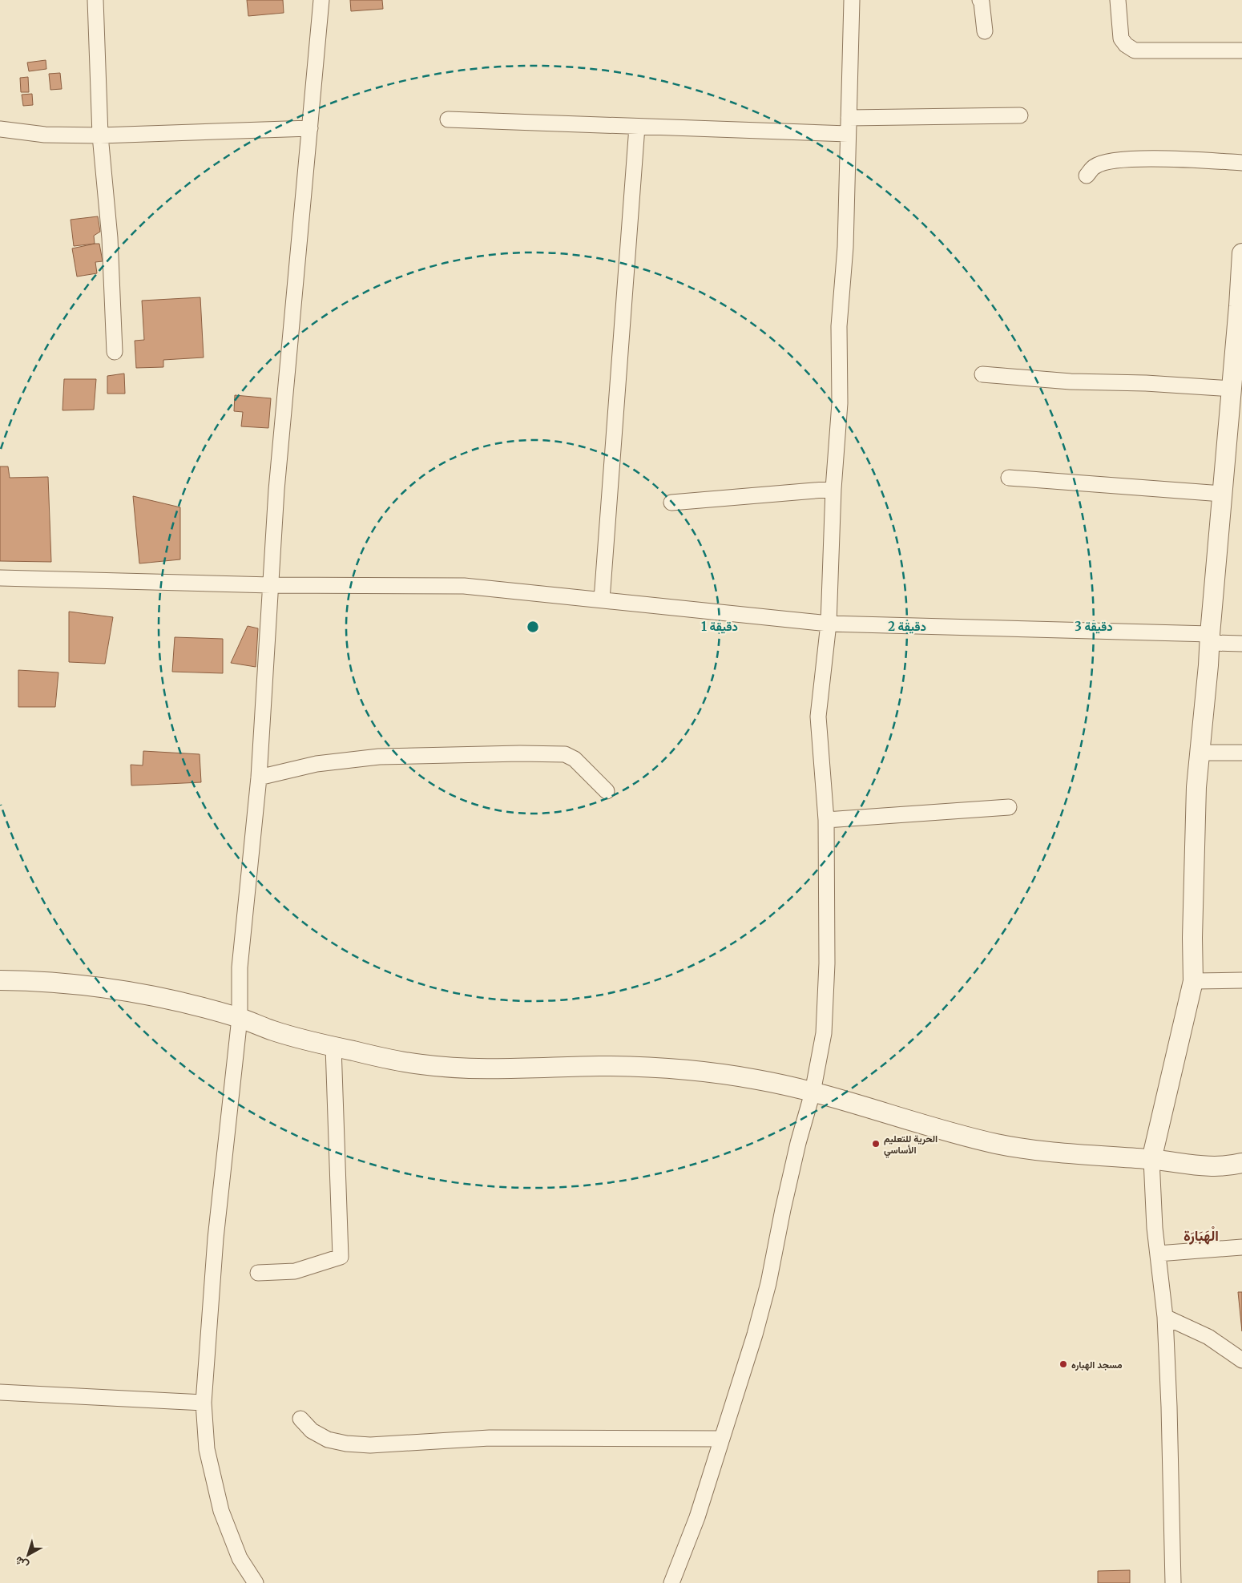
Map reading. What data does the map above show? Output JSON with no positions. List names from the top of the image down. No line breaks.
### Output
{"districts":["الْهَبَارَة"],"places":["الحرية للتعليم الأساسي","مسجد الهباره"],"north":"bottom left","rings":["1 دقيقة","2 دقيقة","3 دقيقة"]}
